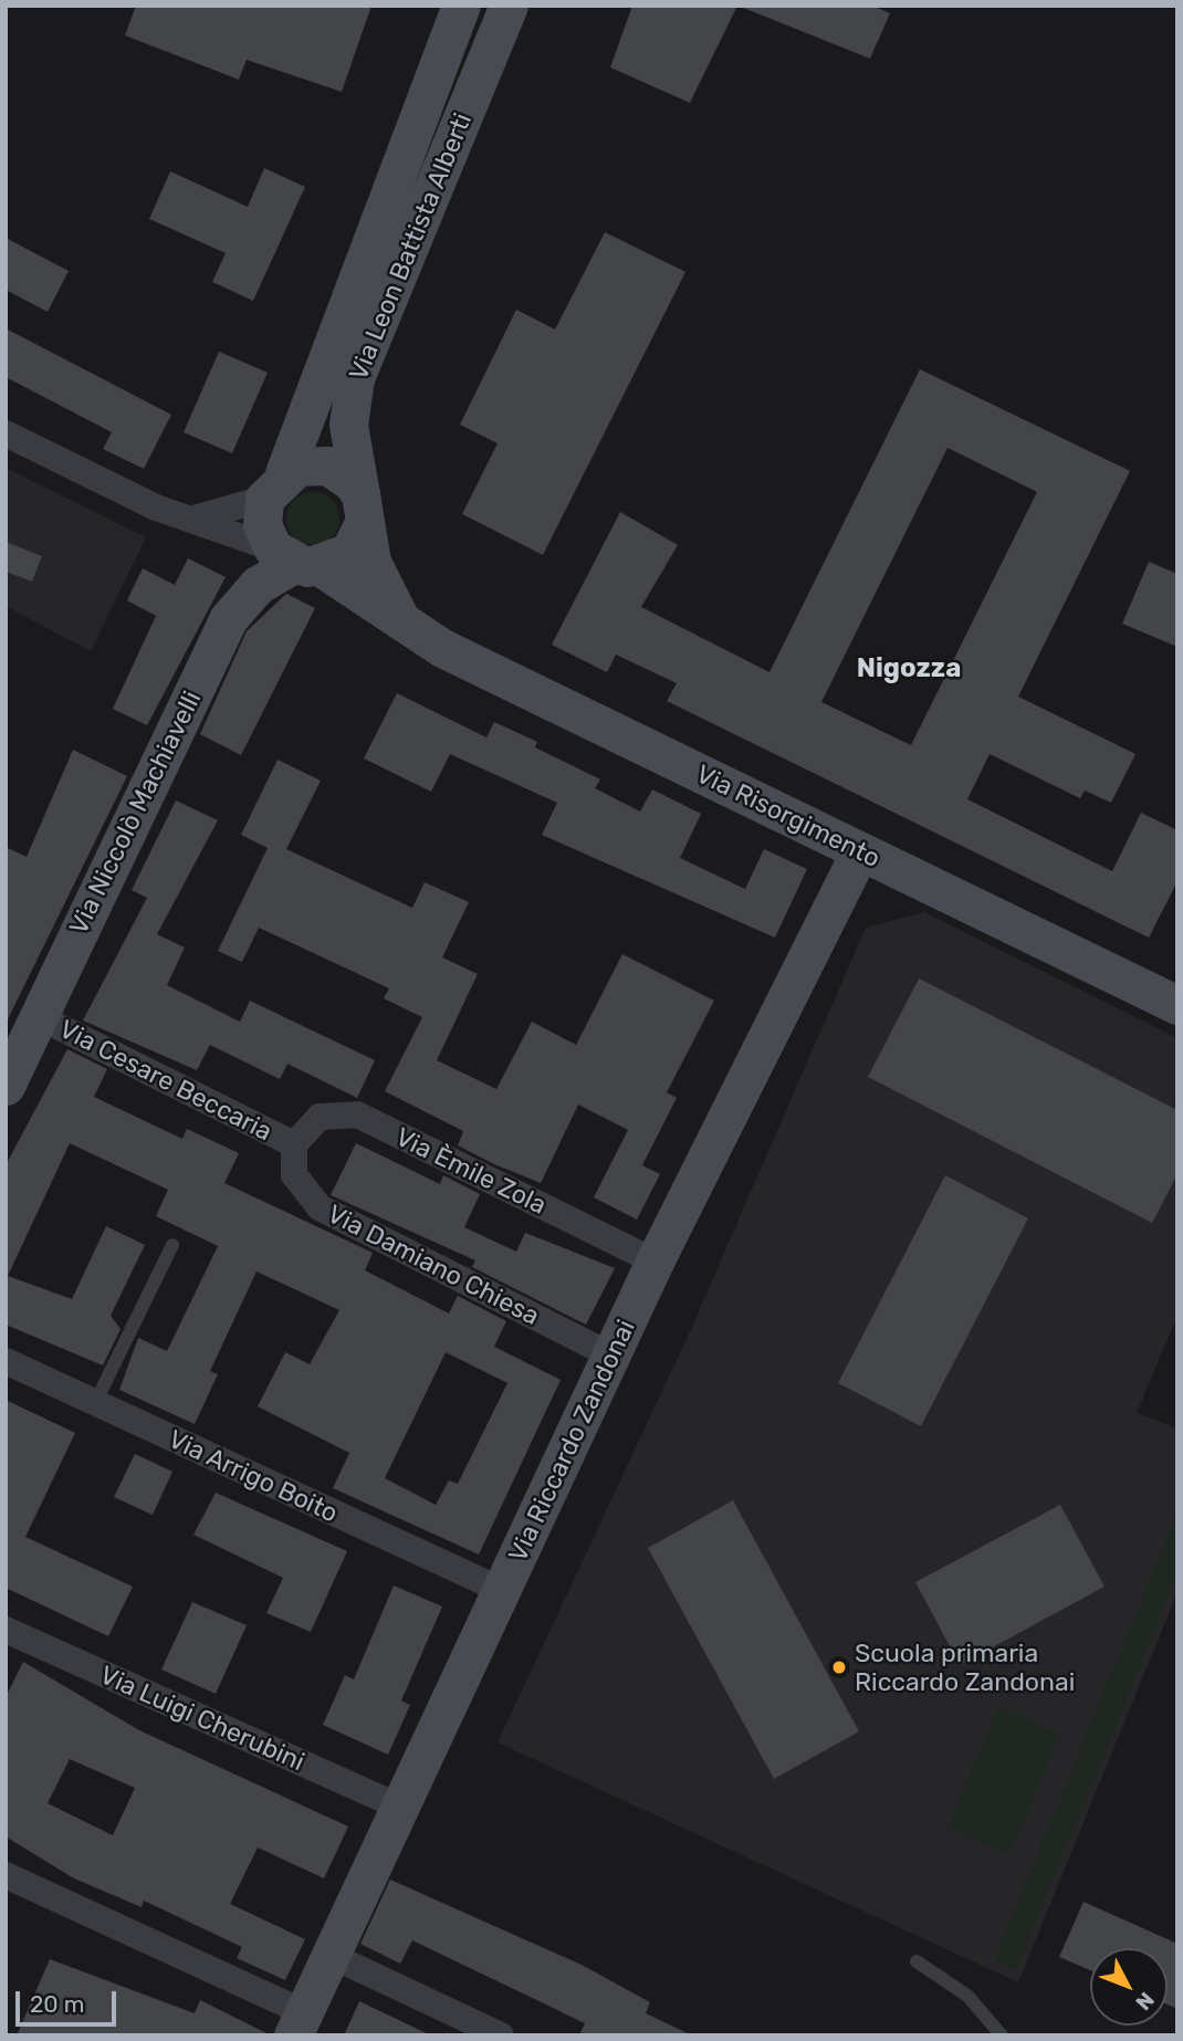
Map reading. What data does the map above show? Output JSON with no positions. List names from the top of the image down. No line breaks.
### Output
{"streets":{"street":["Via Leon Battista Alberti","Via Niccolò Machiavelli","Via Risorgimento","Via Cesare Beccaria","Via Èmile Zola","Via Damiano Chiesa","Via Riccardo Zandonai","Via Arrigo Boito","Via Luigi Cherubini"]},"crossings":[["Via Leon Battista Alberti","Via Niccolò Machiavelli"],["Via Leon Battista Alberti","Via Risorgimento"],["Via Niccolò Machiavelli","Via Risorgimento"],["Via Niccolò Machiavelli","Via Cesare Beccaria"],["Via Risorgimento","Via Riccardo Zandonai"],["Via Cesare Beccaria","Via Èmile Zola"],["Via Cesare Beccaria","Via Damiano Chiesa"],["Via Èmile Zola","Via Damiano Chiesa"],["Via Èmile Zola","Via Riccardo Zandonai"],["Via Damiano Chiesa","Via Riccardo Zandonai"],["Via Riccardo Zandonai","Via Arrigo Boito"],["Via Riccardo Zandonai","Via Luigi Cherubini"]],"districts":["Nigozza"],"places":["Scuola primaria Riccardo Zandonai"],"scale_bar":"20 m","north":"bottom right"}
